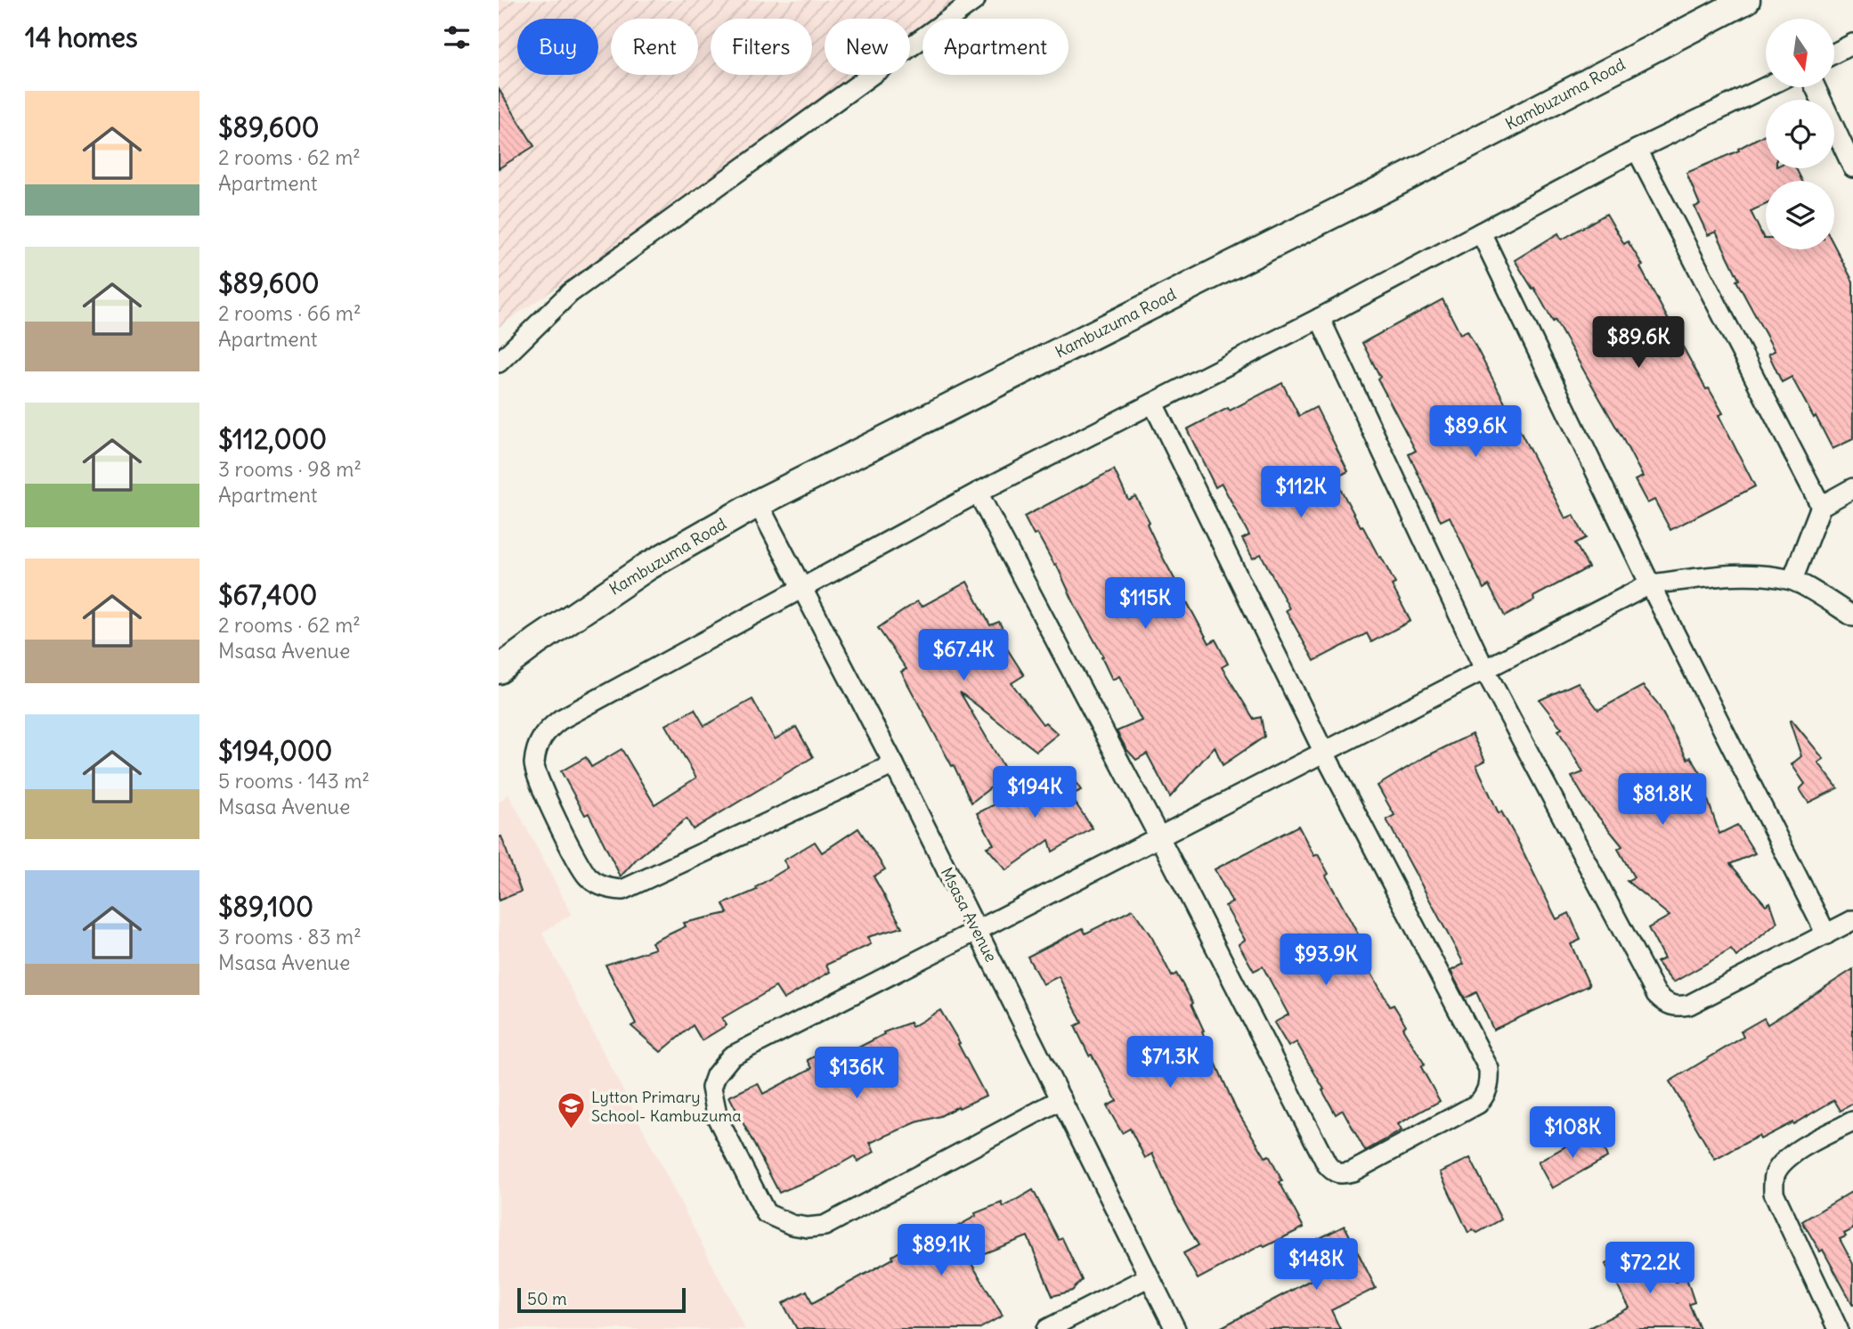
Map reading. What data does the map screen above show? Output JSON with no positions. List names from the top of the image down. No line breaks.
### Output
{"streets":{"main road":["Kambuzuma Road"],"street":["Msasa Avenue"]},"crossings":[["Kambuzuma Road","Msasa Avenue"]],"places":{"school or university":["Lytton Primary School- Kambuzuma"]},"scale_bar":"50 m","north":"bottom","page":{"heading":"14 homes","chip":["Buy","Rent","Filters","New","Apartment"],"list":[{"name":"$89,600","note":"2 rooms · 62 m² · Apartment"},{"name":"$89,600","note":"2 rooms · 66 m² · Apartment"},{"name":"$112,000","note":"3 rooms · 98 m² · Apartment"},{"name":"$67,400","note":"2 rooms · 62 m² · Msasa Avenue"},{"name":"$194,000","note":"5 rooms · 143 m² · Msasa Avenue"},{"name":"$89,100","note":"3 rooms · 83 m² · Msasa Avenue"}],"price":["$89.6K","$89.6K","$112K","$115K","$67.4K","$194K","$81.8K","$93.9K","$71.3K","$136K","$108K","$89.1K","$148K","$72.2K"],"scale":"50 m"}}
